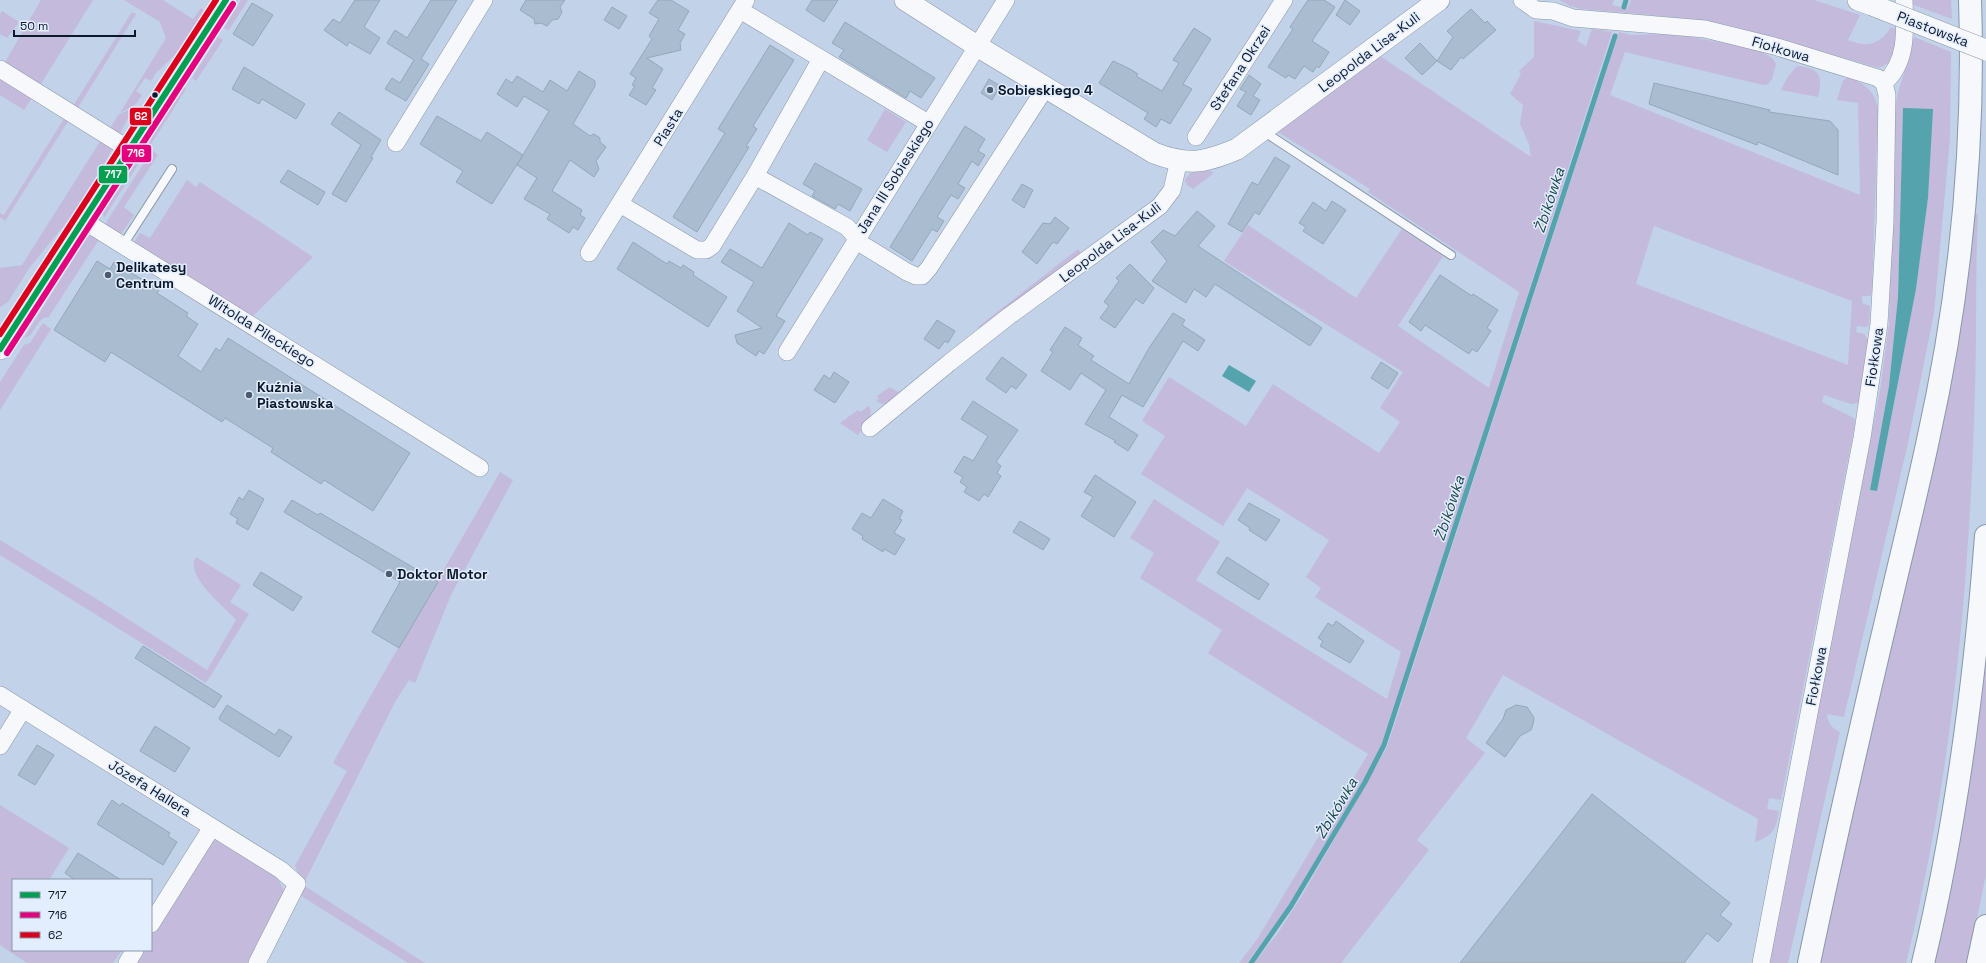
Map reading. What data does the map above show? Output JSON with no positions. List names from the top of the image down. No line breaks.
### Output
{"streets":{"street":["Piastowska","Fiołkowa","Leopolda Lisa-Kuli","Stefana Okrzei","Piasta","Jana III Sobieskiego","Witolda Pileckiego","Józefa Hallera"]},"water":["Żbikówka"],"places":["Sobieskiego 4","Delikatesy Centrum","Kuźnia Piastowska","Doktor Motor"],"lines":["transit line 717","transit line 62","transit line 716"],"legend":["717","716","62"],"scale_bar":"50 m"}
